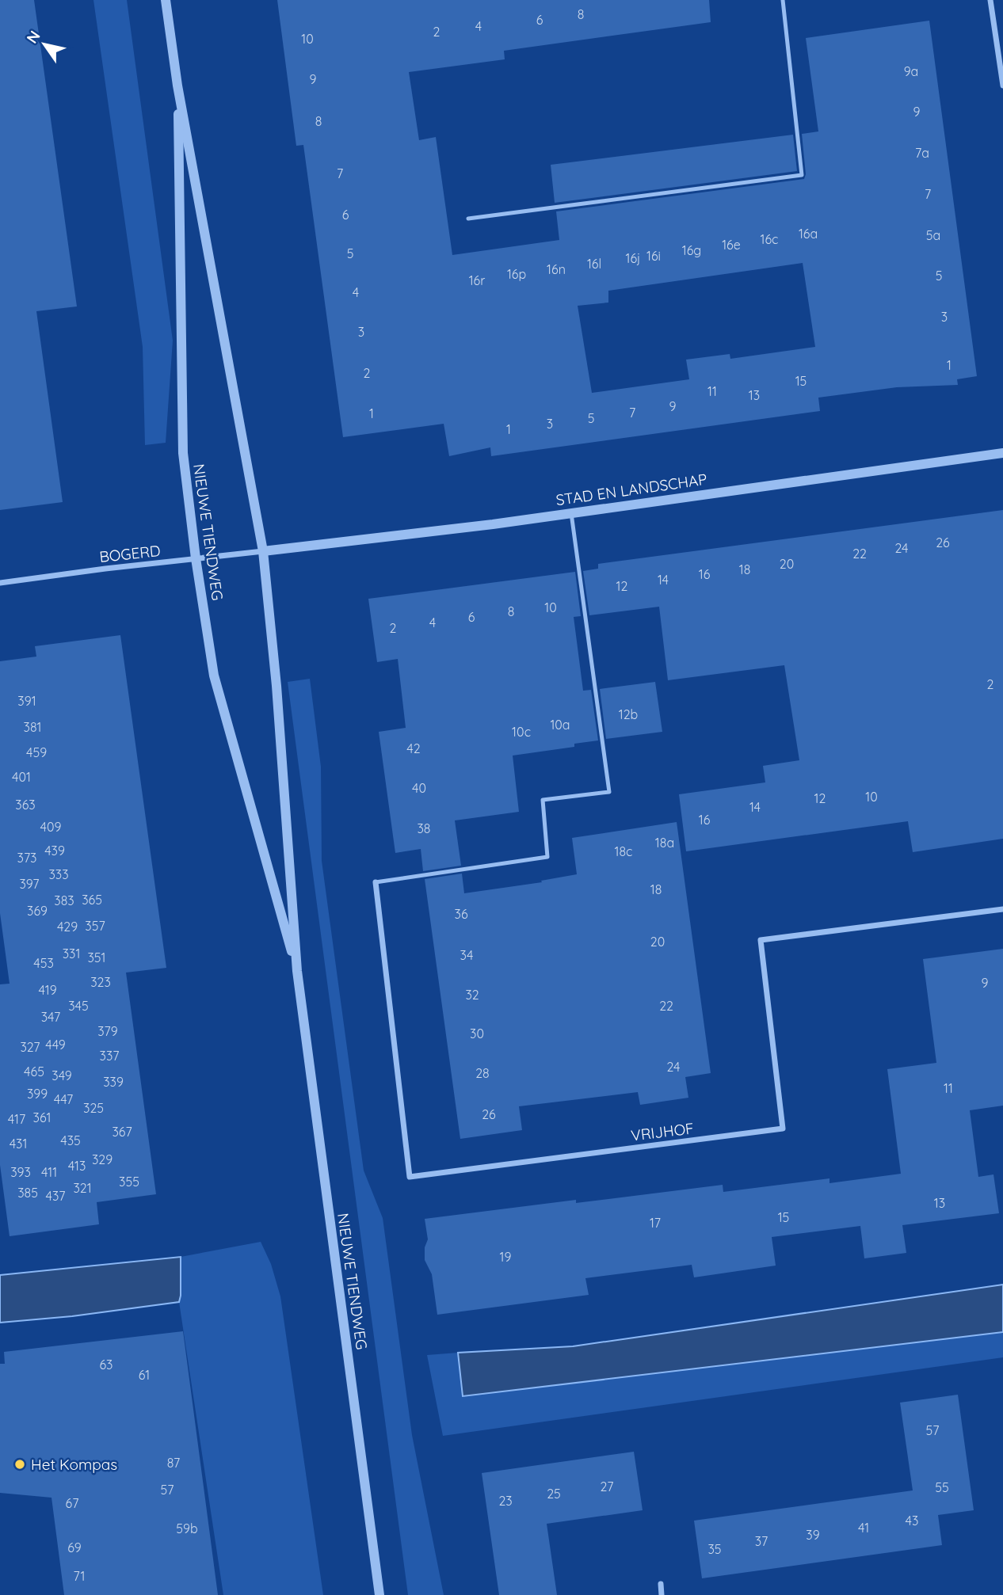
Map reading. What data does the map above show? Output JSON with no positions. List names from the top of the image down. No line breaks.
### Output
{"streets":{"street":["STAD EN LANDSCHAP","NIEUWE TIENDWEG","BOGERD","VRIJHOF"]},"crossings":[["STAD EN LANDSCHAP","NIEUWE TIENDWEG"],["STAD EN LANDSCHAP","BOGERD"],["NIEUWE TIENDWEG","BOGERD"]],"places":["Het Kompas"],"house_numbers":["8","6","4","2","10","9a","9","9","8","7a","7","7","6","16a","5a","16c","16e","16g","5","16i","16j","16l","16n","16p","5","16r","4","3","3","1","2","15","11","13","9","7","1","5","3","1","26","24","22","20","18","16","14","12","10","8","6","4","2","2","391","12b","10a","381","10c","42","459","401","40","10","12","363","14","16","409","38","18a","439","18c","373","333","397","18","365","383","369","36","357","429","20","331","34","351","453","323","9","419","32","345","22","347","379","30","449","327","337","24","465","28","349","339","11","399","447","325","26","361","417","367","435","431","329","413","393","411","355","321","385","437","13","15","17","19","63","61","57","87","27","55","57","25","23","67","43","41","59b","39","37","69","35","71"],"north":"top left"}
